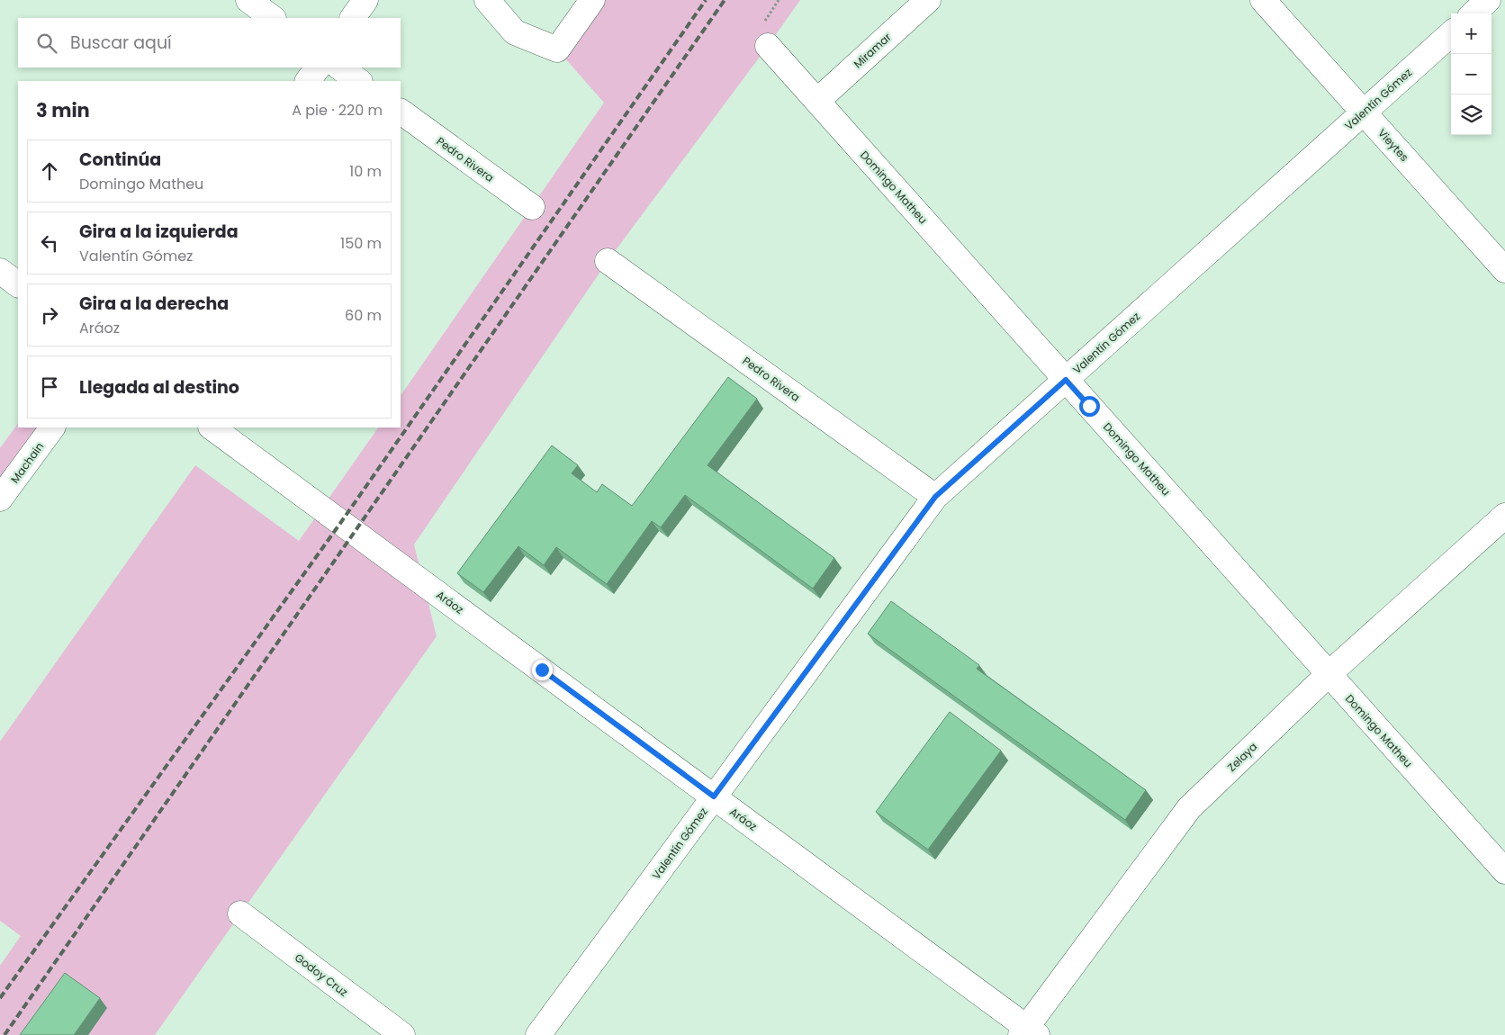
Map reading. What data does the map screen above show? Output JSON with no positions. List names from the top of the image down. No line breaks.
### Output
{"streets":{"street":["Miramar","Valentín Gómez","Vieytes","Pedro Rivera","Domingo Matheu","Machain","Aráoz","Zelaya","Godoy Cruz"]},"crossings":[["Miramar","Domingo Matheu"],["Valentín Gómez","Vieytes"],["Valentín Gómez","Pedro Rivera"],["Valentín Gómez","Domingo Matheu"],["Valentín Gómez","Aráoz"],["Domingo Matheu","Zelaya"],["Aráoz","Zelaya"]],"page":{"map_buttons":["+","−"],"search":"Buscar aquí","heading":["3 min","A pie · 220 m"],"list":[["Continúa","Domingo Matheu","10 m"],["Gira a la izquierda","Valentín Gómez","150 m"],["Gira a la derecha","Aráoz","60 m"],"Llegada al destino"]}}
